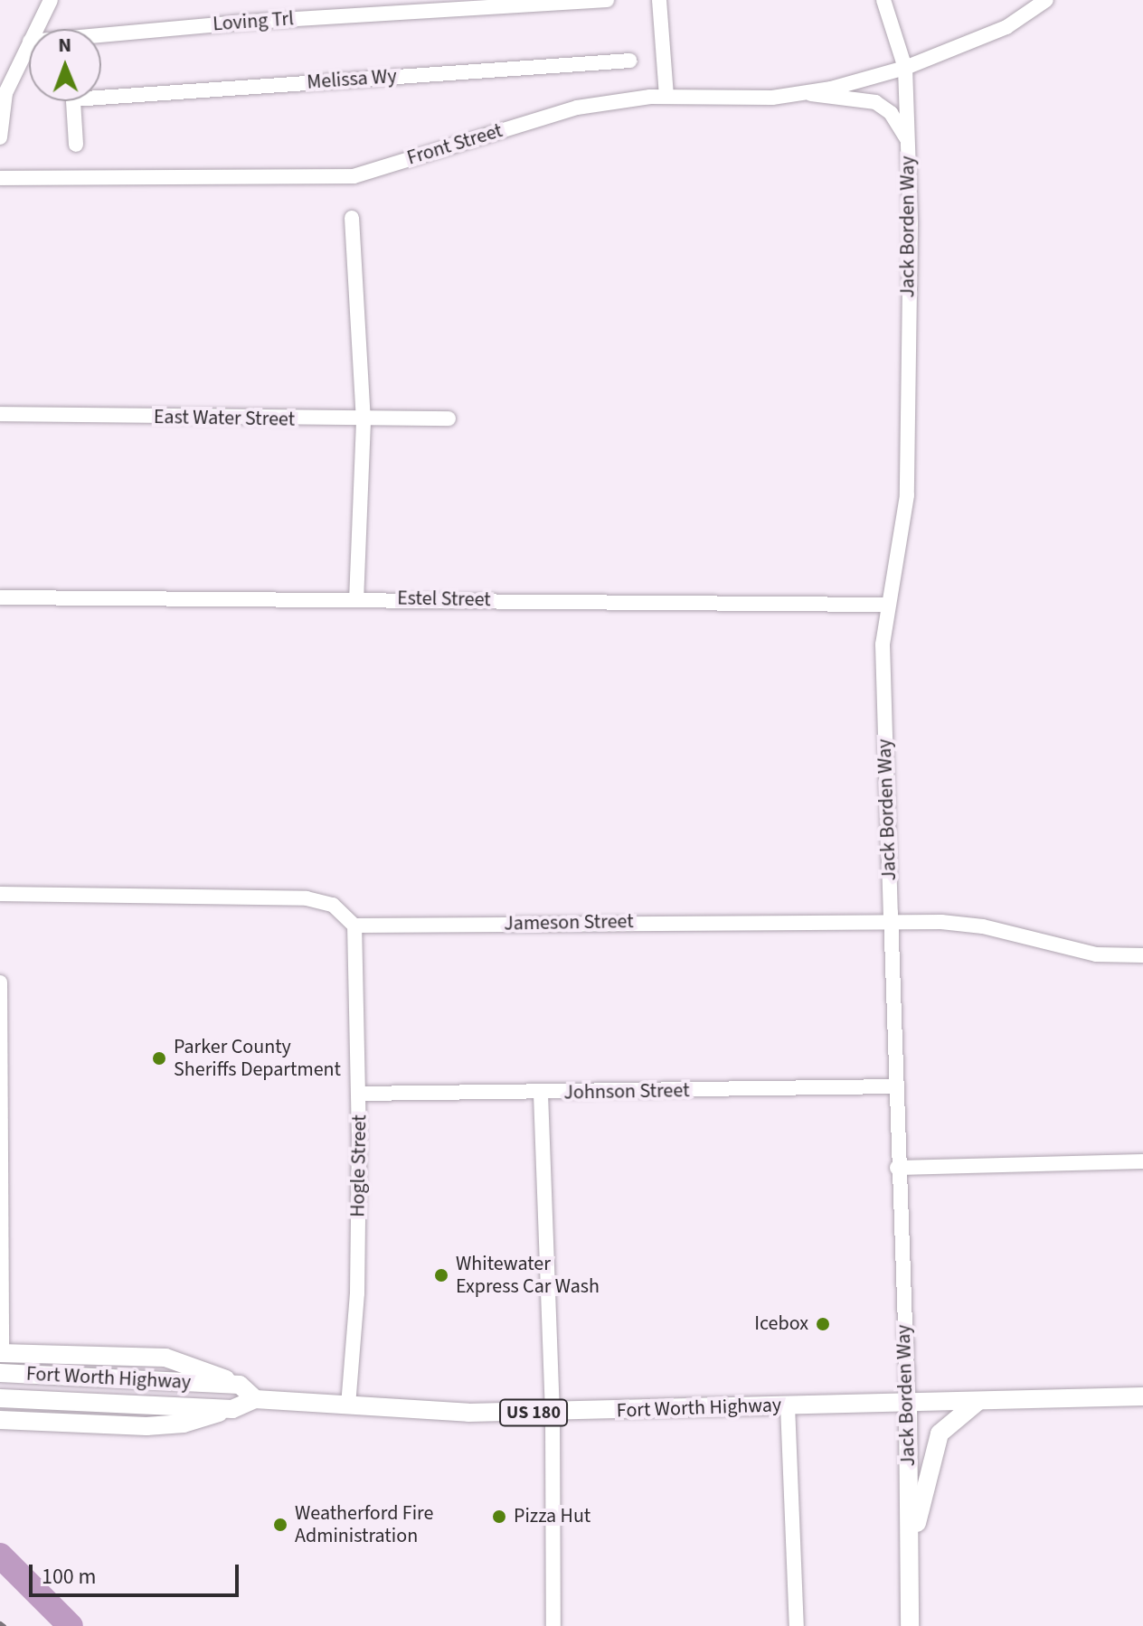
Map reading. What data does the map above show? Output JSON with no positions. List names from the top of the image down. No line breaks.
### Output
{"streets":{"main road":["Jack Borden Way","Fort Worth Highway","US 180"],"street":["Loving Trl","Melissa Wy","Front Street","East Water Street","Estel Street","Jameson Street","Johnson Street","Hogle Street"]},"crossings":[["Front Street","Jack Borden Way"],["Jack Borden Way","Estel Street"],["Jack Borden Way","Jameson Street"],["Jack Borden Way","Johnson Street"],["Jack Borden Way","Fort Worth Highway"],["Jameson Street","Hogle Street"],["Johnson Street","Hogle Street"],["Hogle Street","Fort Worth Highway"]],"places":["Parker County Sheriffs Department","Whitewater Express Car Wash","Icebox","Pizza Hut","Weatherford Fire Administration"],"scale_bar":"100 m","north":"top"}
